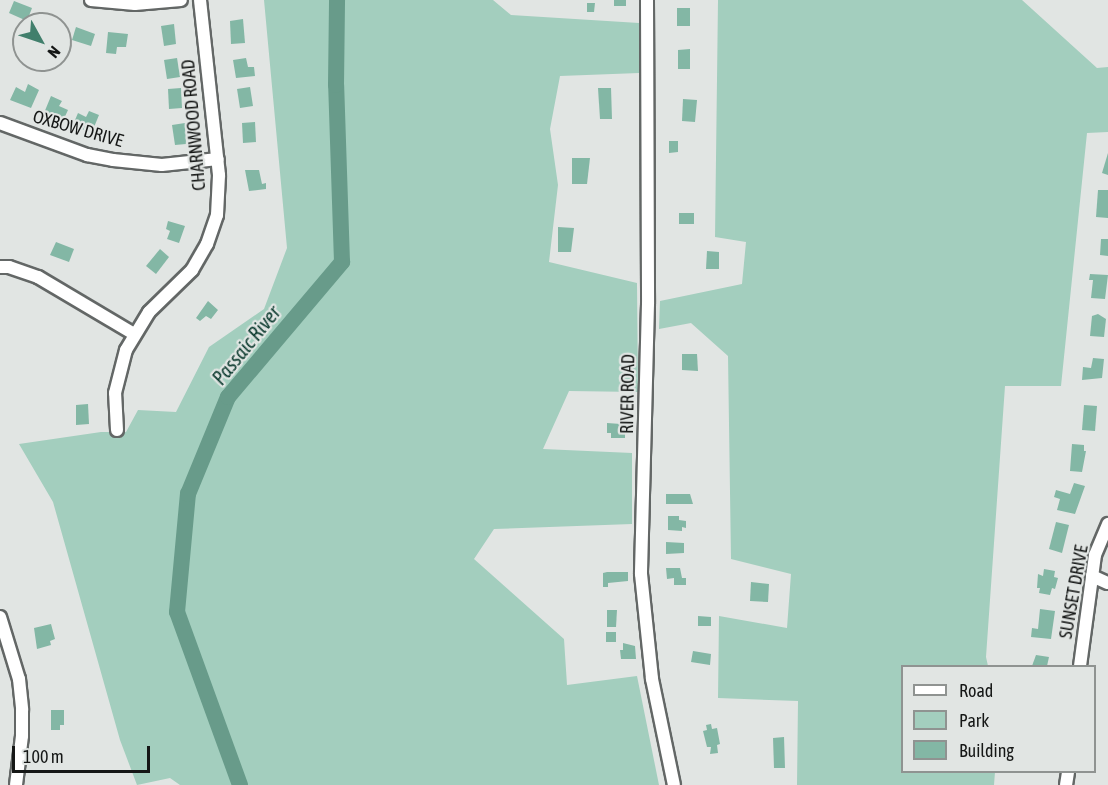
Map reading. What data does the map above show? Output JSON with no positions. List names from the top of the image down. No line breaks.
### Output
{"streets":{"street":["CHARNWOOD ROAD","OXBOW DRIVE","RIVER ROAD","SUNSET DRIVE"]},"crossings":[["CHARNWOOD ROAD","OXBOW DRIVE"]],"water":["Passaic River"],"legend":["Road","Park","Building"],"scale_bar":"100 m","north":"bottom right"}
